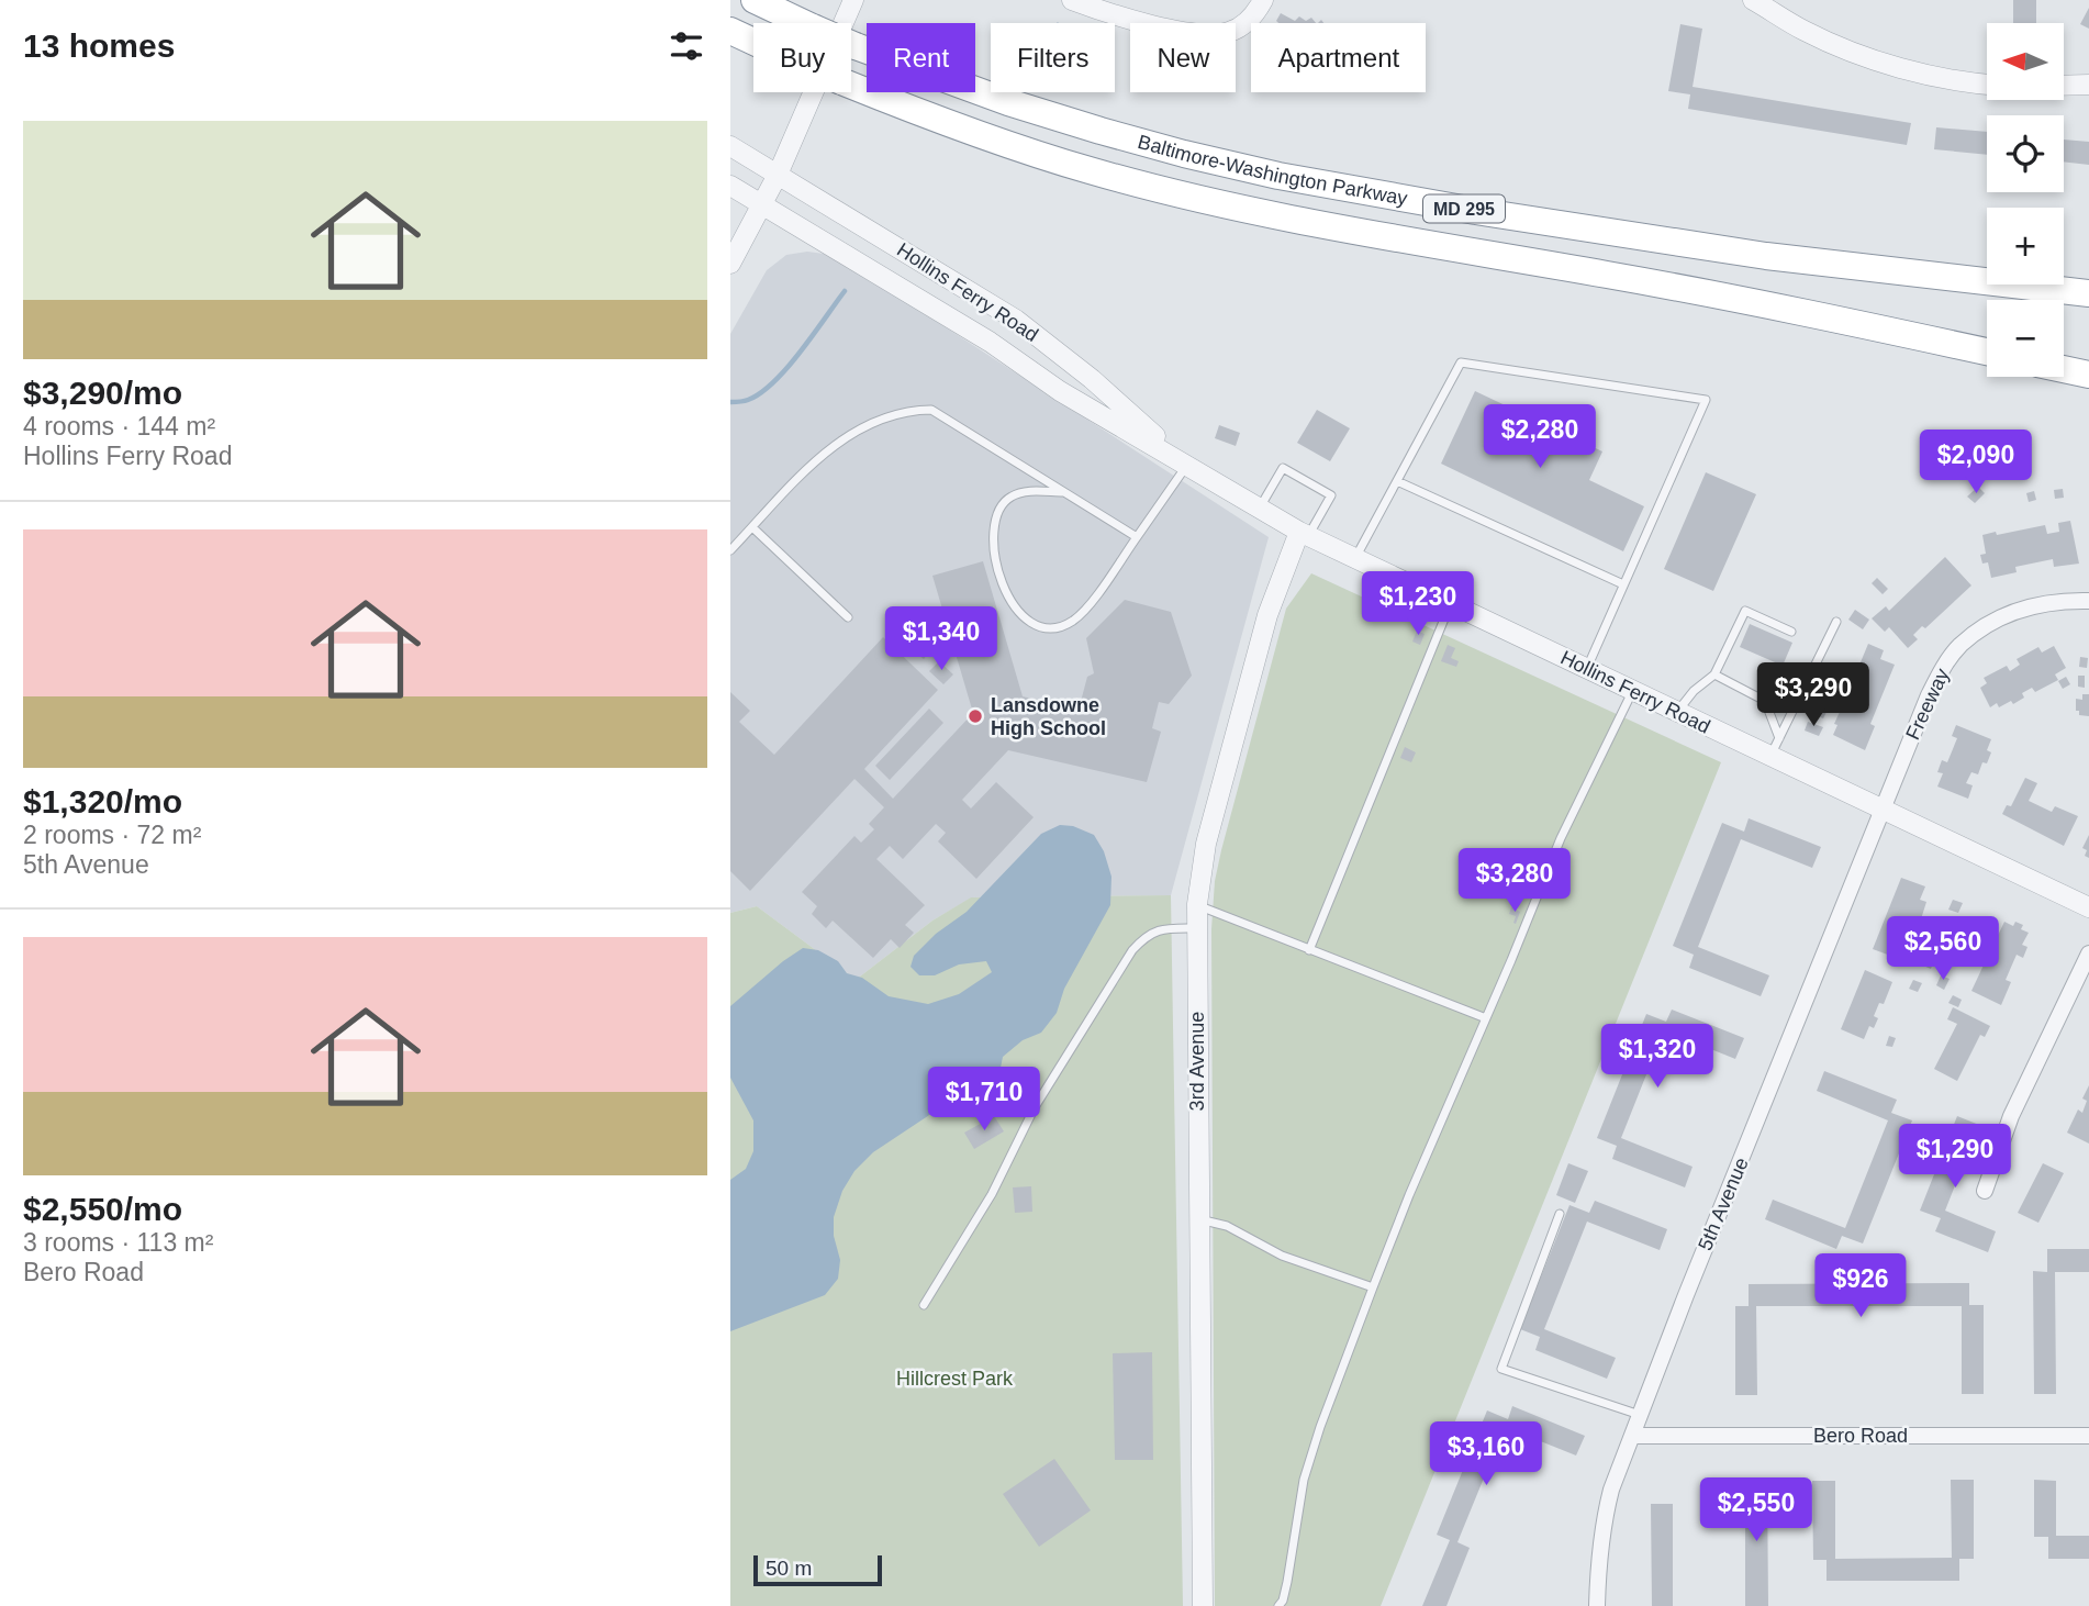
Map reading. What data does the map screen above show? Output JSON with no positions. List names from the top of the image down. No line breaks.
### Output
{"streets":{"highway":["Baltimore-Washington Parkway","MD 295"],"street":["Hollins Ferry Road","Freeway","3rd Avenue","5th Avenue","Bero Road"]},"crossings":[["Hollins Ferry Road","Freeway"],["Hollins Ferry Road","3rd Avenue"],["Hollins Ferry Road","5th Avenue"],["Freeway","5th Avenue"],["5th Avenue","Bero Road"]],"parks":["Hillcrest Park"],"places":["Lansdowne High School"],"scale_bar":"50 m","north":"left","page":{"heading":"13 homes","map_buttons":["+","−"],"chip":["Buy","Rent","Filters","New","Apartment"],"list":[{"name":"$3,290/mo","note":"4 rooms · 144 m² · Hollins Ferry Road"},{"name":"$1,320/mo","note":"2 rooms · 72 m² · 5th Avenue"},{"name":"$2,550/mo","note":"3 rooms · 113 m² · Bero Road"}],"price":["$2,280","$2,090","$1,230","$1,340","$3,290","$3,280","$2,560","$1,320","$1,710","$1,290","$926","$3,160","$2,550"],"scale":"50 m"}}
